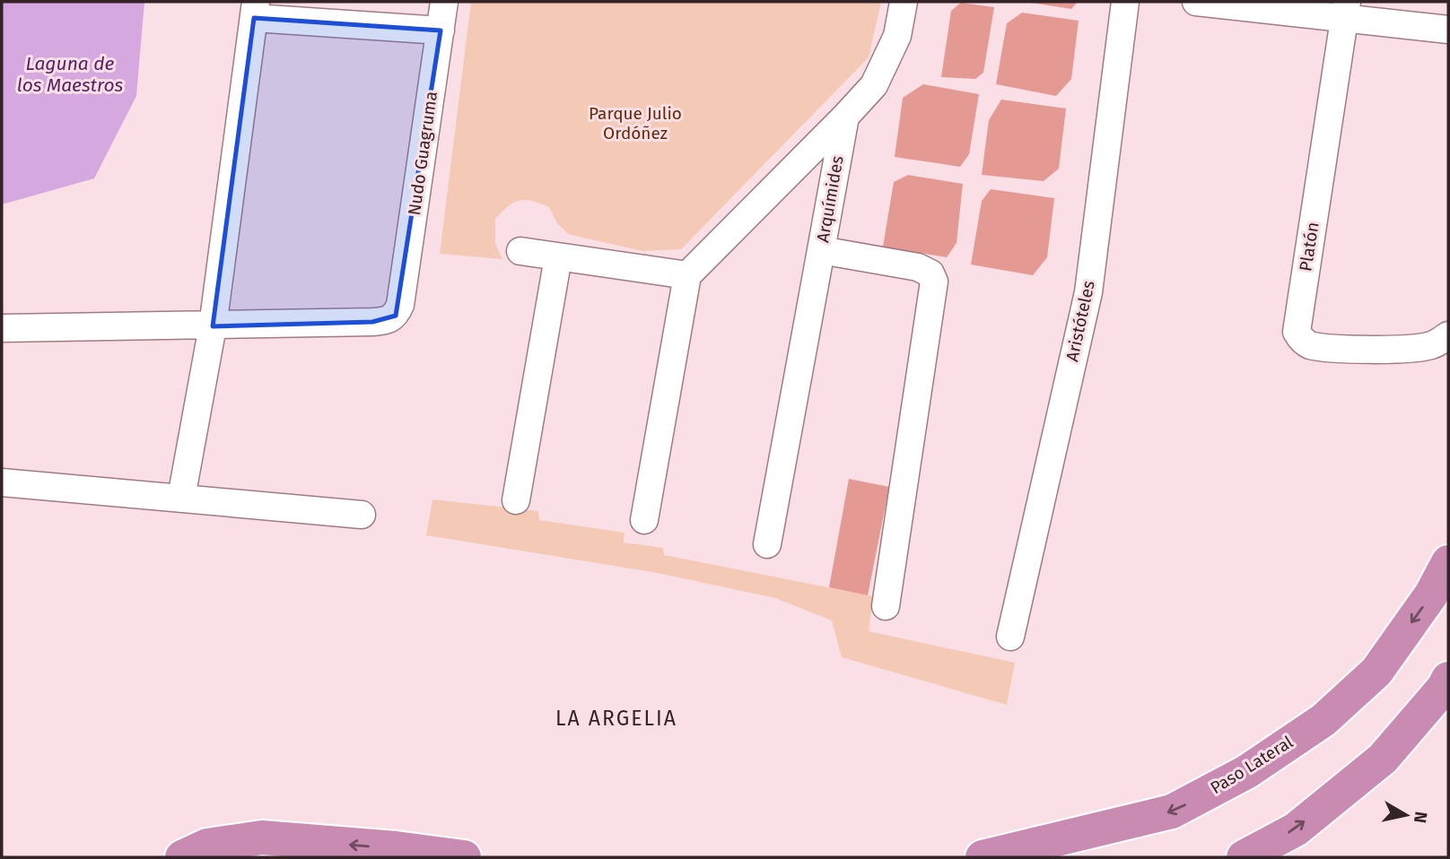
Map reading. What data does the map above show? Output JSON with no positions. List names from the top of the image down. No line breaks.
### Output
{"streets":{"highway":["Paso Lateral"],"street":["Nudo Guagruma","Arquímides","Platón","Aristóteles"]},"districts":["LA ARGELIA"],"water":["Laguna de los Maestros"],"parks":["Parque Julio Ordóñez"],"north":"right"}
